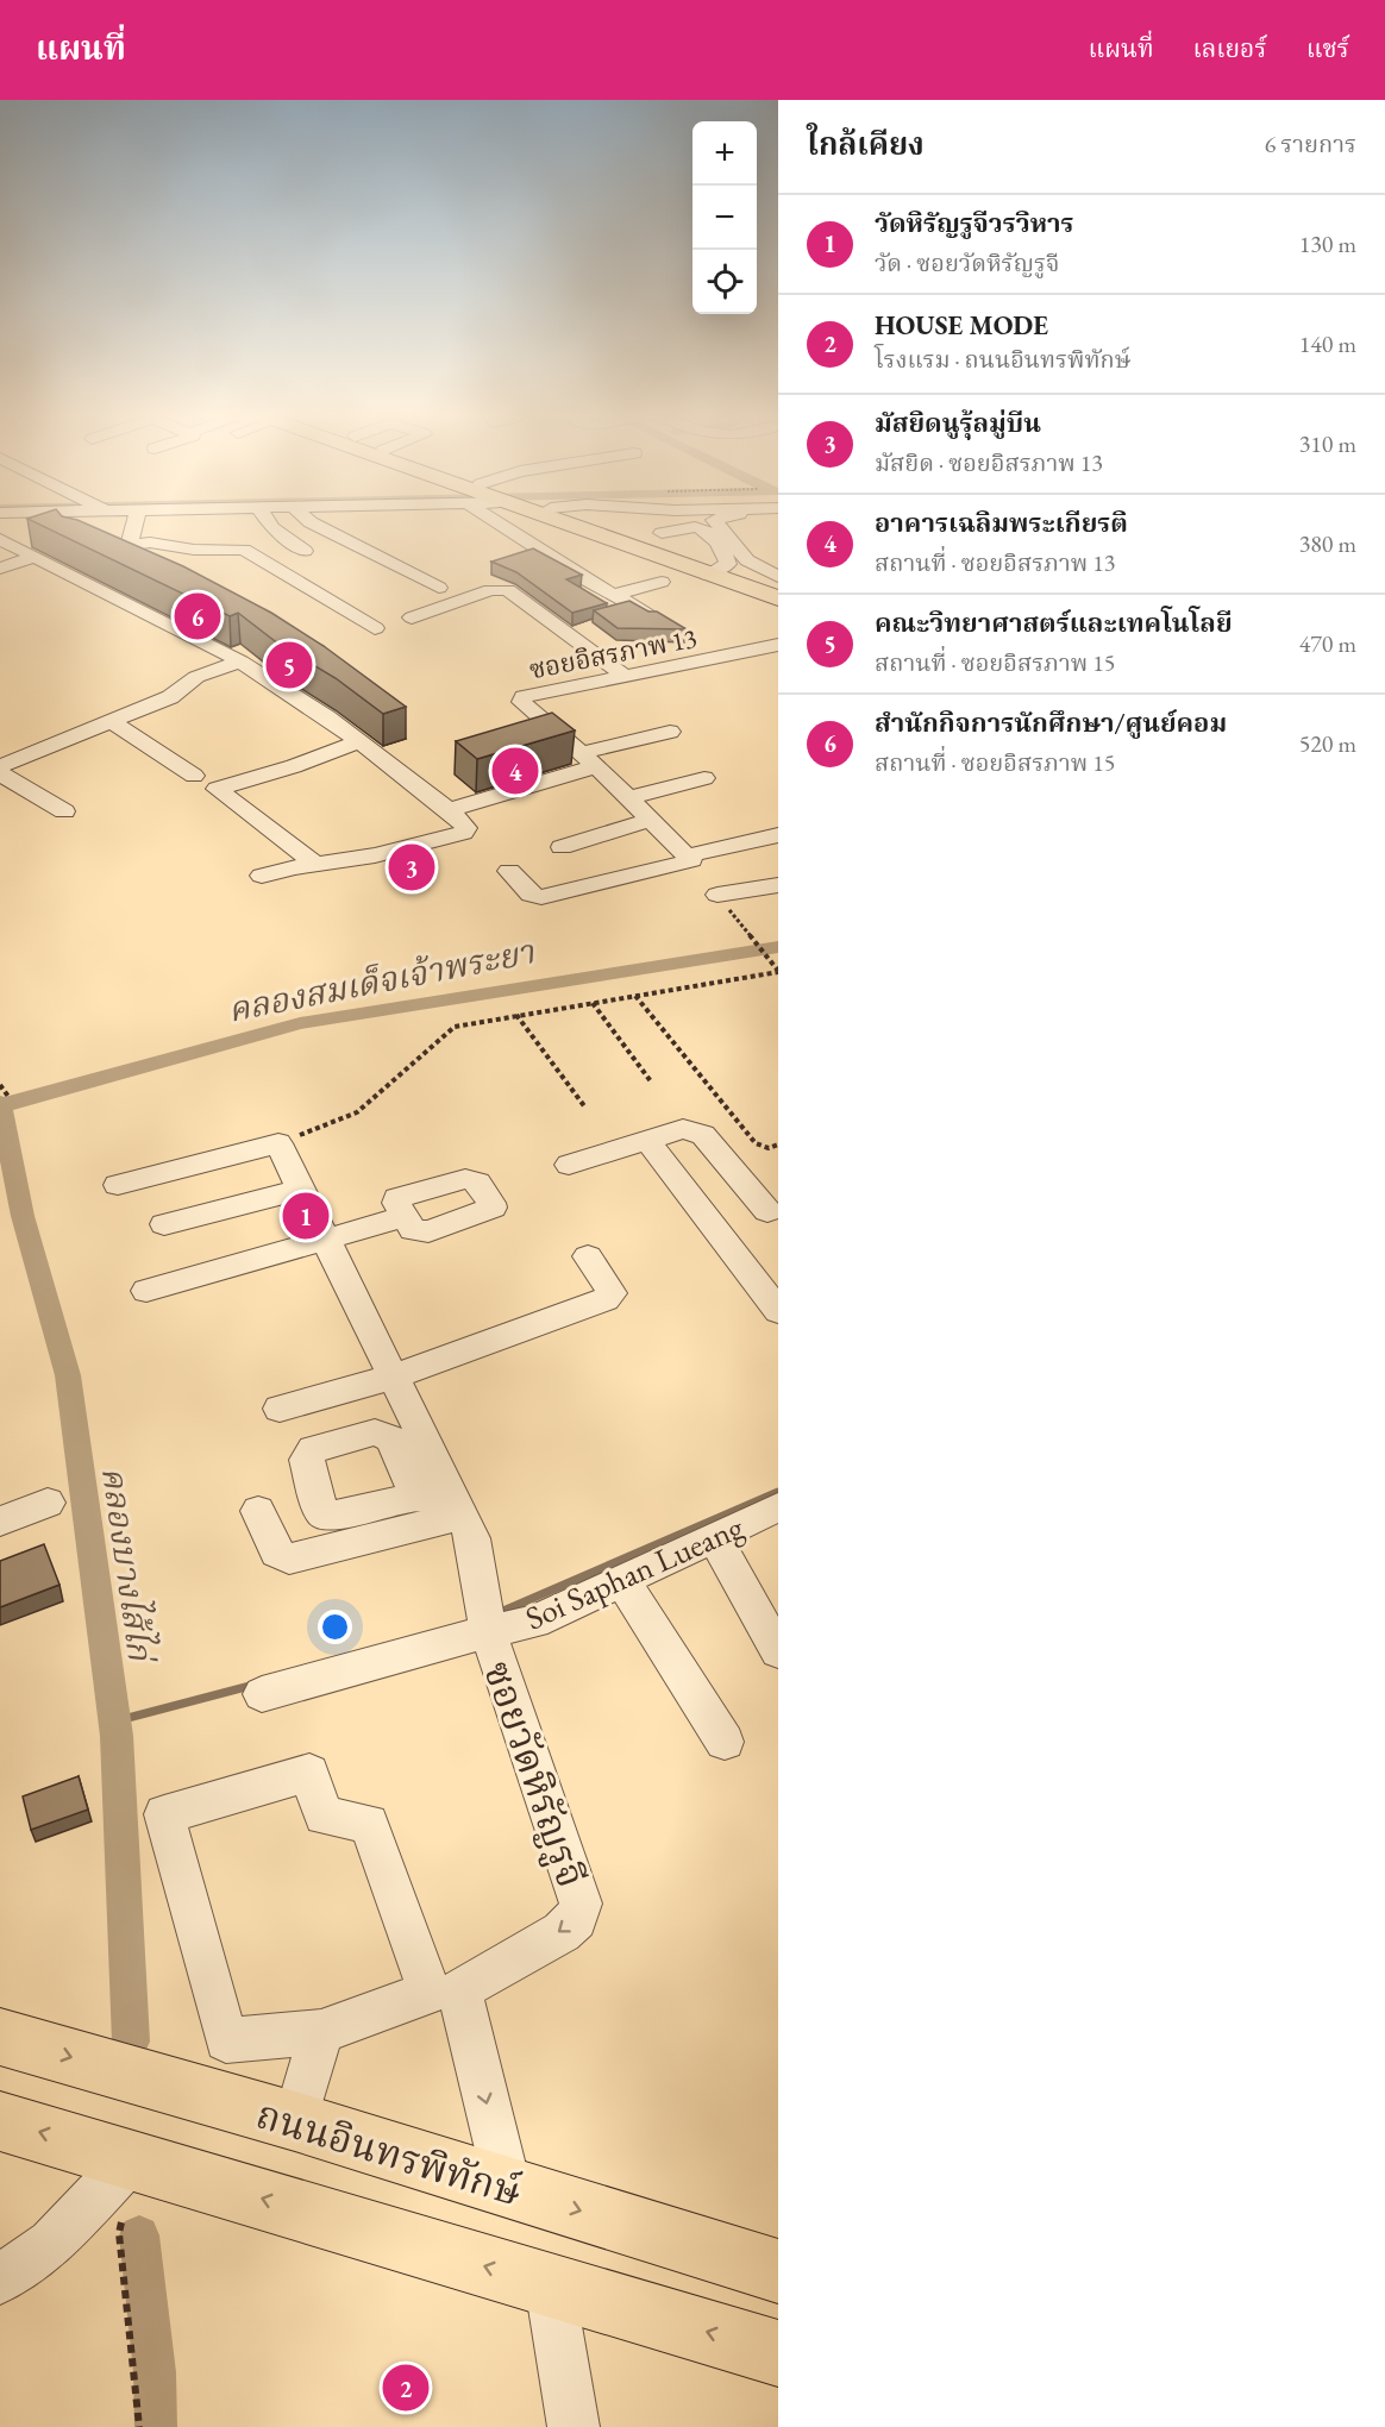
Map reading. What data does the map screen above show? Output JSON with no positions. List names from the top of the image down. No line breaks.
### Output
{"streets":{"main road":["ถนนอินทรพิทักษ์"],"street":["ซอยอิสรภาพ 13","Soi Saphan Lueang","ซอยวัดหิรัญรูจี"]},"crossings":[["Soi Saphan Lueang","ซอยวัดหิรัญรูจี"],["ซอยวัดหิรัญรูจี","ถนนอินทรพิทักษ์"]],"one_way":["ซอยวัดหิรัญรูจี"],"water":["คลองสมเด็จเจ้าพระยา","คลองบางไส้ไก่"],"page":{"header":"แผนที่","nav":["แผนที่","เลเยอร์","แชร์"],"heading":["ใกล้เคียง","6 รายการ"],"map_buttons":["+","−"],"list":[{"mark":"1","name":"วัดหิรัญรูจีวรวิหาร","note":"วัด · ซอยวัดหิรัญรูจี","value":"130 m"},{"mark":"2","name":"HOUSE MODE","note":"โรงแรม · ถนนอินทรพิทักษ์","value":"140 m"},{"mark":"3","name":"มัสยิดนูรุ้ลมู่บีน","note":"มัสยิด · ซอยอิสรภาพ 13","value":"310 m"},{"mark":"4","name":"อาคารเฉลิมพระเกียรติ","note":"สถานที่ · ซอยอิสรภาพ 13","value":"380 m"},{"mark":"5","name":"คณะวิทยาศาสตร์และเทคโนโลยี","note":"สถานที่ · ซอยอิสรภาพ 15","value":"470 m"},{"mark":"6","name":"สำนักกิจการนักศึกษา/ศูนย์คอม","note":"สถานที่ · ซอยอิสรภาพ 15","value":"520 m"}],"pins":["6","5","4","3","1","2"]}}
